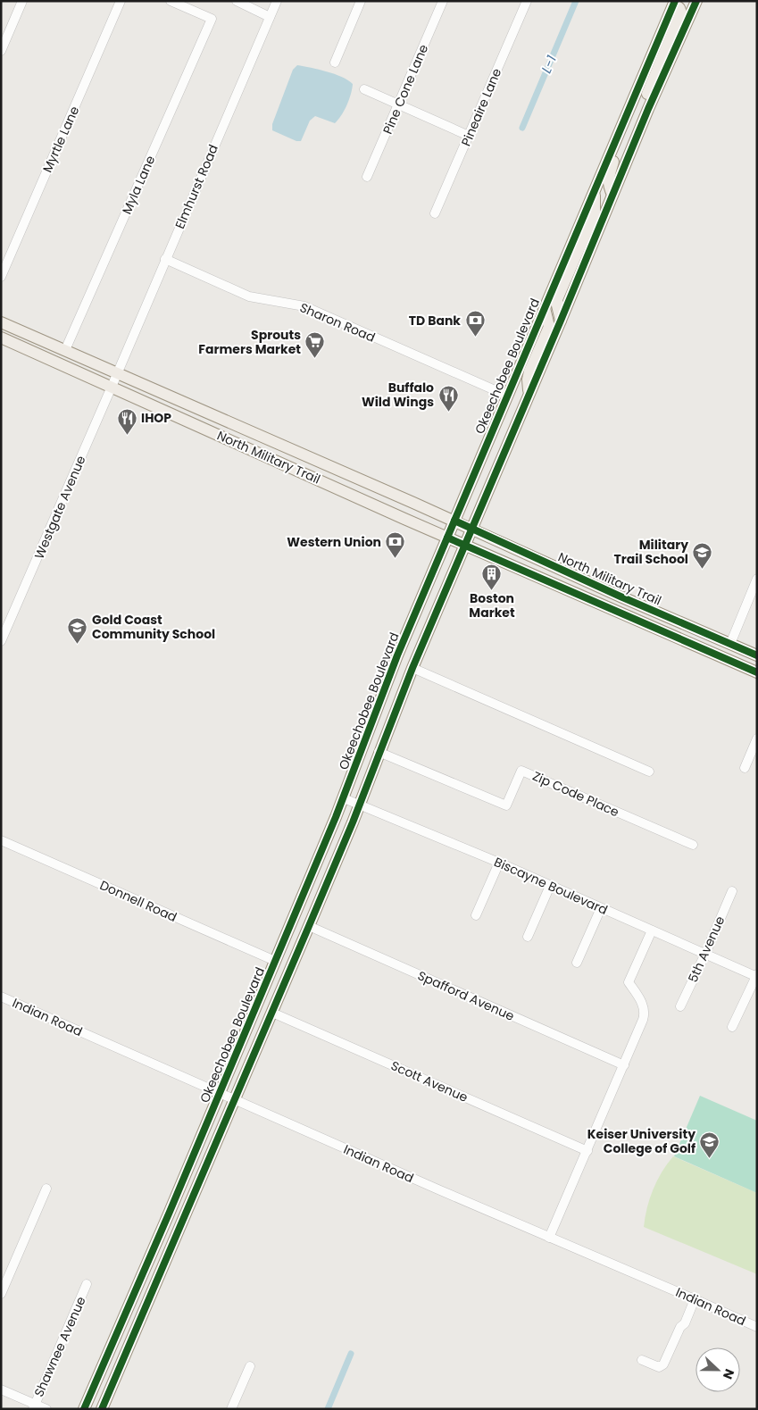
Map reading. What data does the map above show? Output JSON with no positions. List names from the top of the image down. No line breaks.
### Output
{"streets":{"main road":["Okeechobee Boulevard","North Military Trail"],"street":["Pine Cone Lane","Pineaire Lane","Myrtle Lane","Myla Lane","Elmhurst Road","Sharon Road","Westgate Avenue","Zip Code Place","Biscayne Boulevard","Donnell Road","5th Avenue","Spafford Avenue","Indian Road","Scott Avenue","Shawnee Avenue"]},"crossings":[["Myla Lane","North Military Trail"],["Elmhurst Road","Sharon Road"],["Elmhurst Road","North Military Trail"],["Elmhurst Road","Westgate Avenue"],["Sharon Road","Okeechobee Boulevard"],["Okeechobee Boulevard","North Military Trail"],["Okeechobee Boulevard","Biscayne Boulevard"],["Okeechobee Boulevard","Donnell Road"],["Okeechobee Boulevard","Indian Road"],["North Military Trail","Westgate Avenue"],["Biscayne Boulevard","5th Avenue"]],"water":["L-1"],"places":{"bank":["TD Bank","Western Union"],"supermarket":["Sprouts Farmers Market"],"restaurant":["Buffalo Wild Wings","IHOP"],"school or university":["Military Trail School","Gold Coast Community School","Keiser University College of Golf"],"building":["Boston Market"]},"north":"right"}
